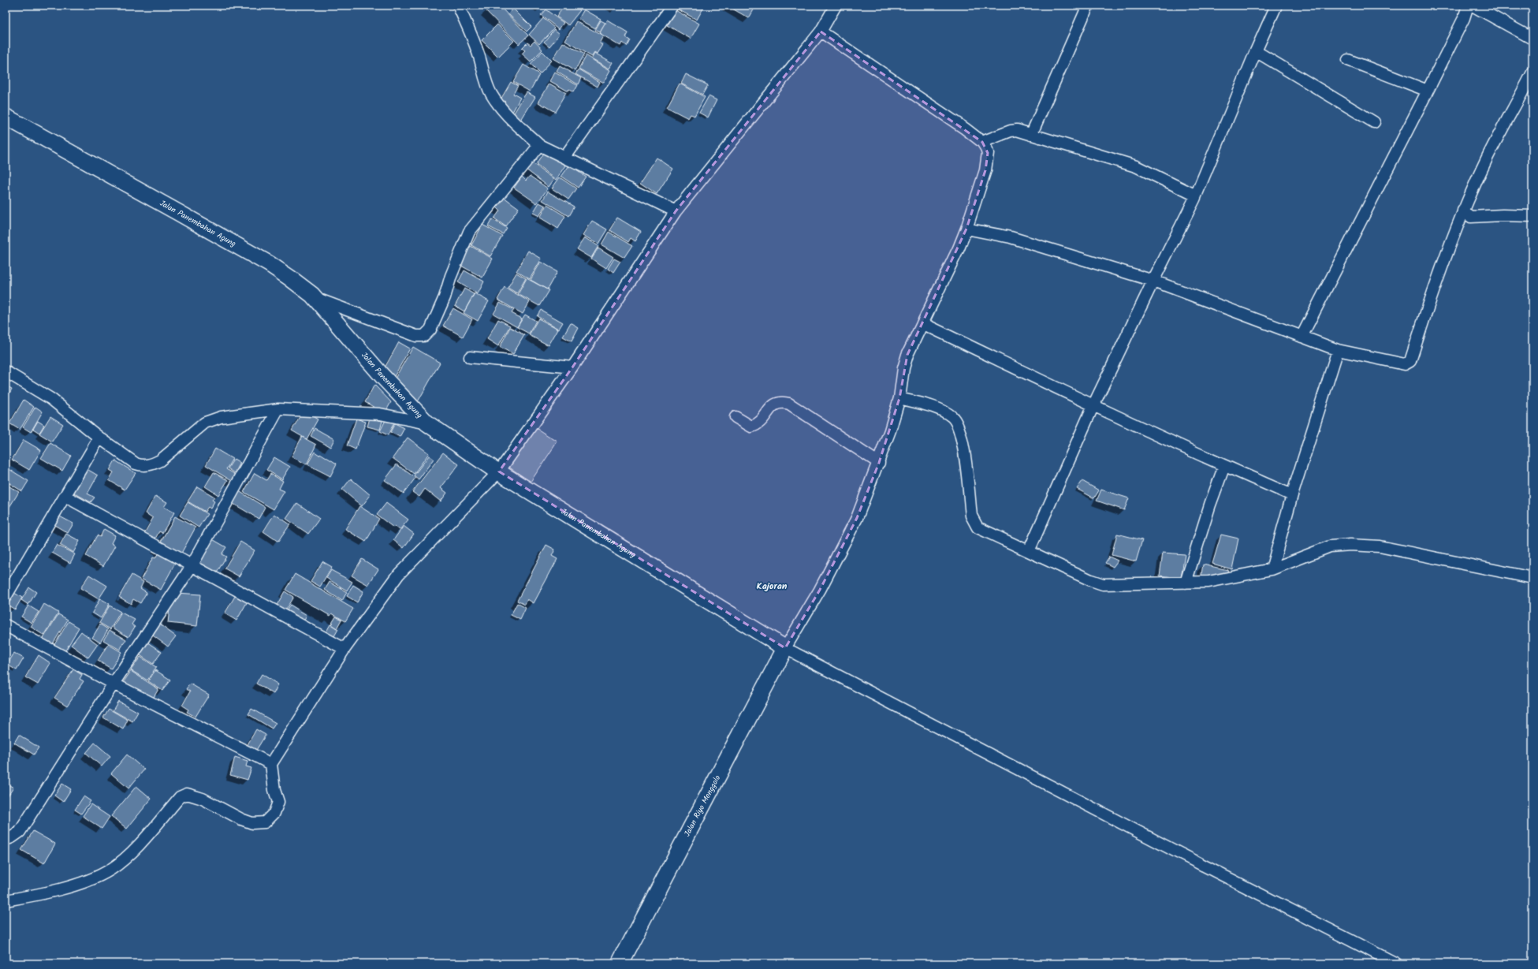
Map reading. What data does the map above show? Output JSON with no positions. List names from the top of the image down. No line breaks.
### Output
{"streets":{"street":["Jalan Panembahan Agung","Jalan Riyo Menggolo"]},"crossings":[["Jalan Panembahan Agung","Jalan Riyo Menggolo"]],"districts":["Kajoran"]}
